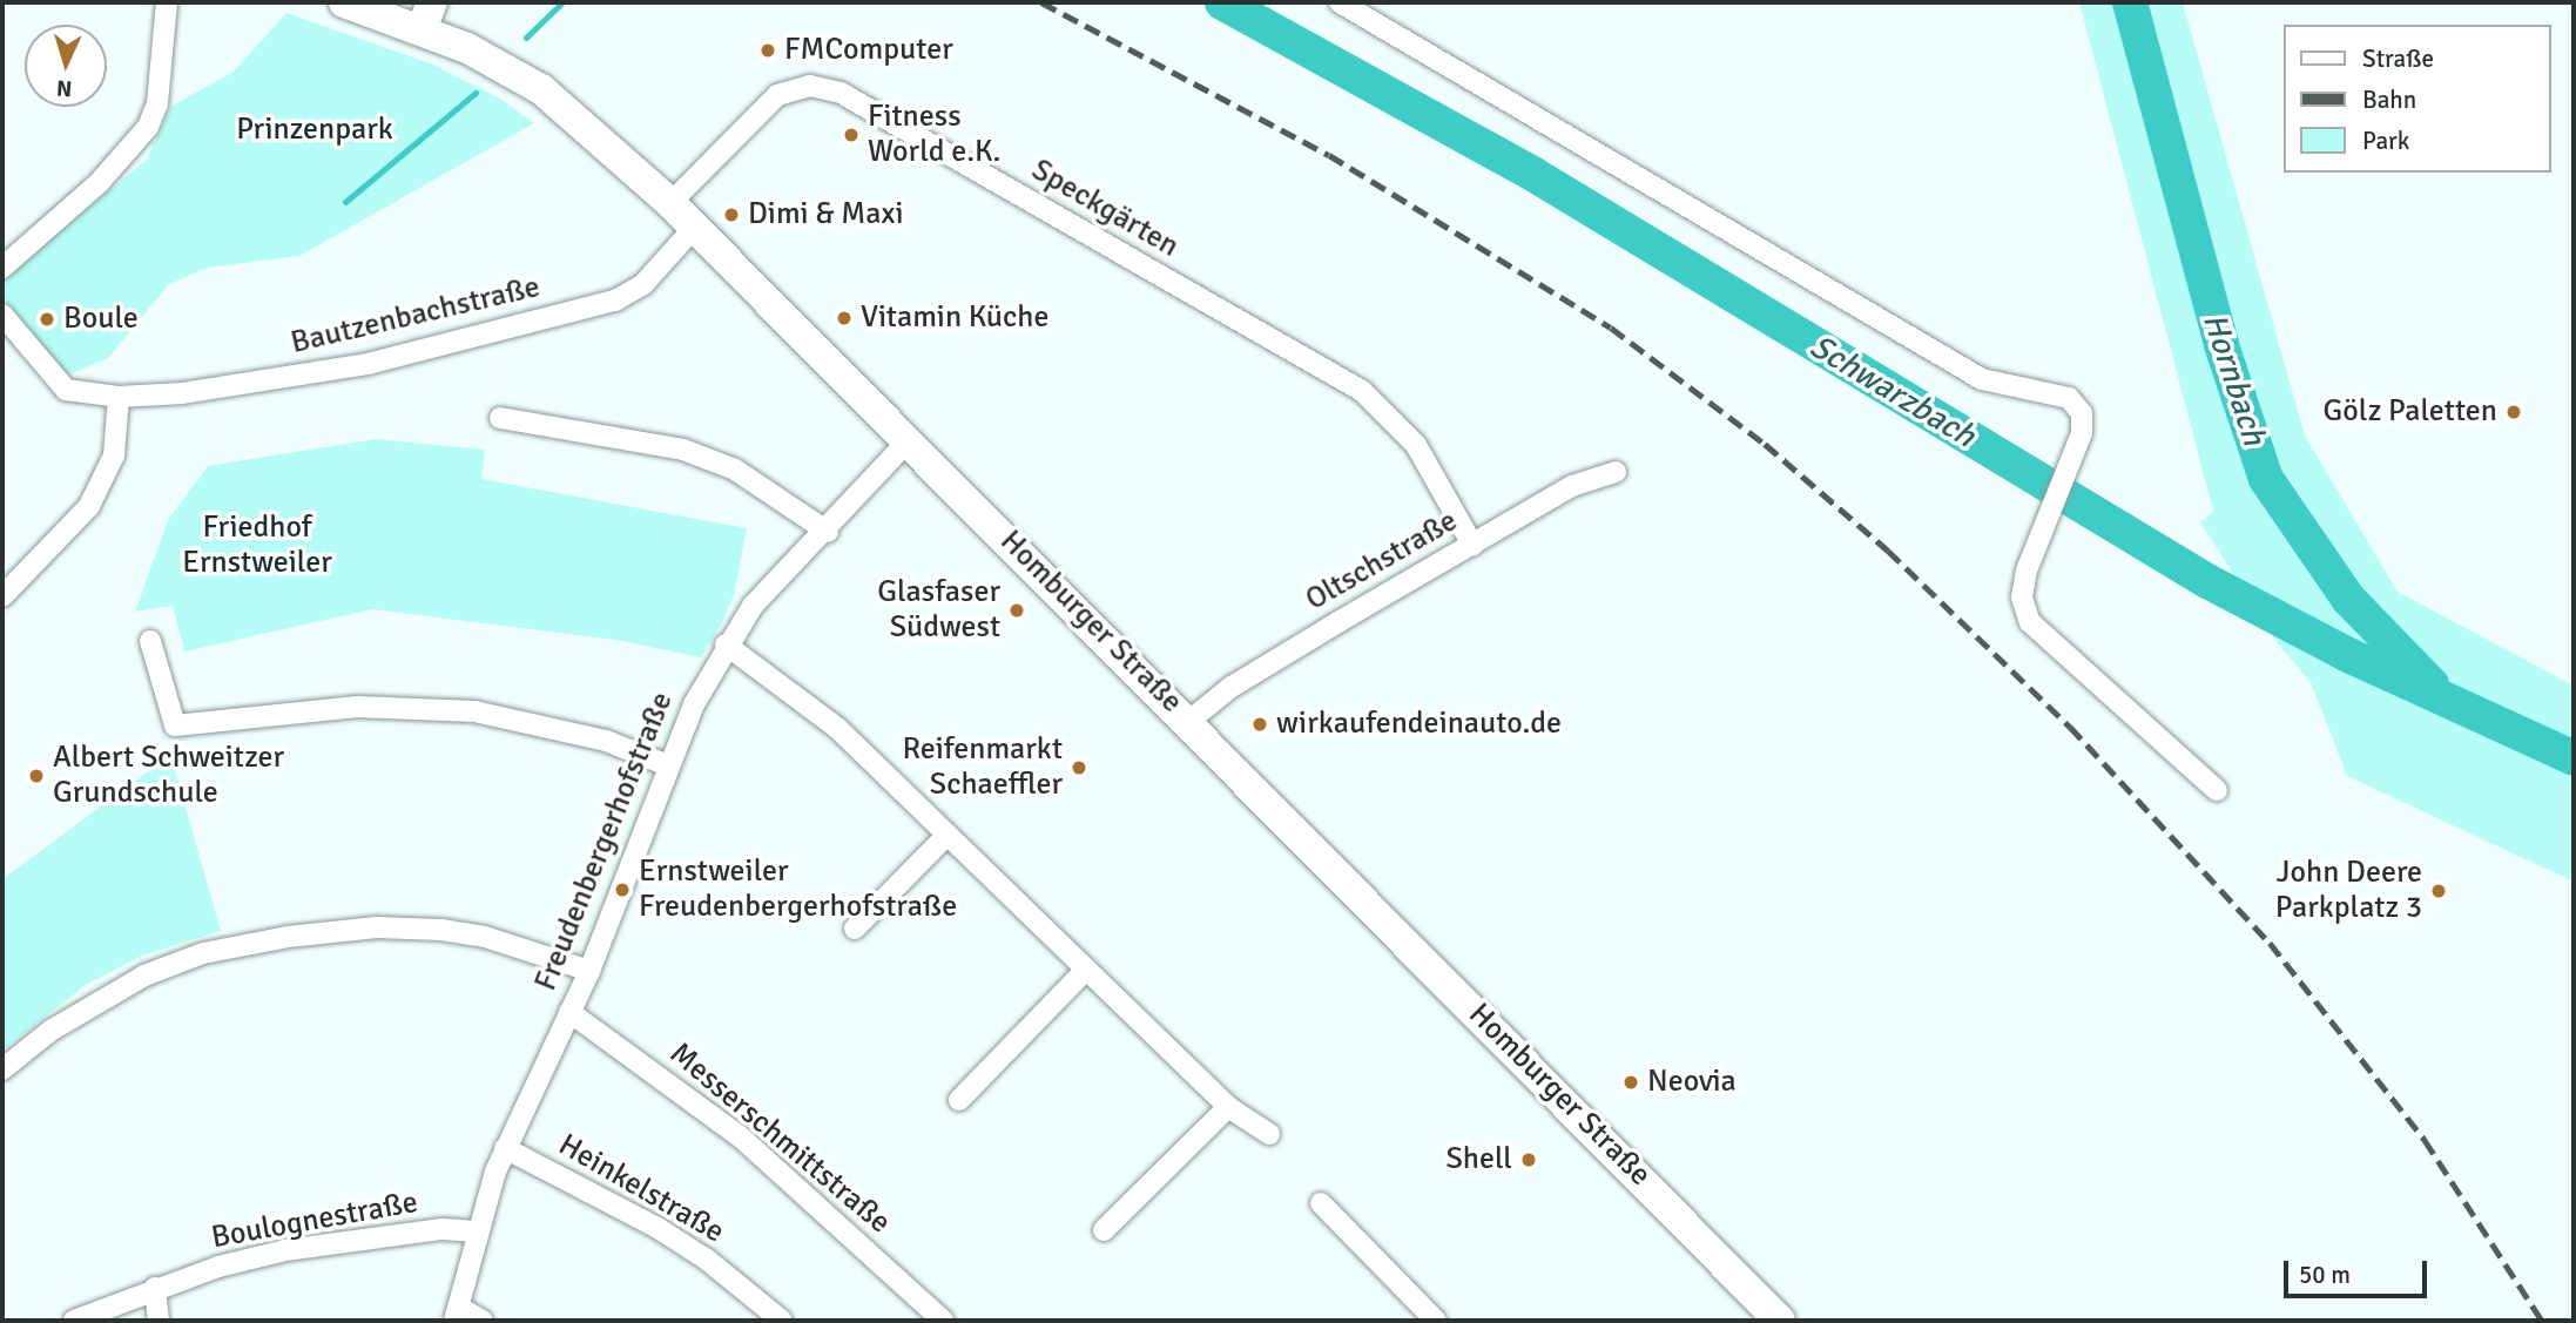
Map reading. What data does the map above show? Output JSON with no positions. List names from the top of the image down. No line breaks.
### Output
{"streets":{"main road":["Homburger Straße"],"street":["Speckgärten","Bautzenbachstraße","Oltschstraße","Freudenbergerhofstraße","Messerschmittstraße","Heinkelstraße","Boulognestraße"]},"crossings":[["Speckgärten","Oltschstraße"],["Speckgärten","Homburger Straße"],["Bautzenbachstraße","Homburger Straße"],["Oltschstraße","Homburger Straße"],["Homburger Straße","Freudenbergerhofstraße"],["Freudenbergerhofstraße","Messerschmittstraße"],["Freudenbergerhofstraße","Heinkelstraße"],["Freudenbergerhofstraße","Boulognestraße"]],"water":["Hornbach","Schwarzbach"],"parks":["Prinzenpark","Friedhof Ernstweiler"],"places":["FMComputer","Fitness World e.K.","Dimi & Maxi","Vitamin Küche","Boule","Gölz Paletten","Glasfaser Südwest","wirkaufendeinauto.de","Reifenmarkt Schaeffler","Albert Schweitzer Grundschule","Ernstweiler Freudenbergerhofstraße","John Deere Parkplatz 3","Neovia","Shell"],"legend":["Straße","Bahn","Park"],"scale_bar":"50 m","north":"bottom"}
